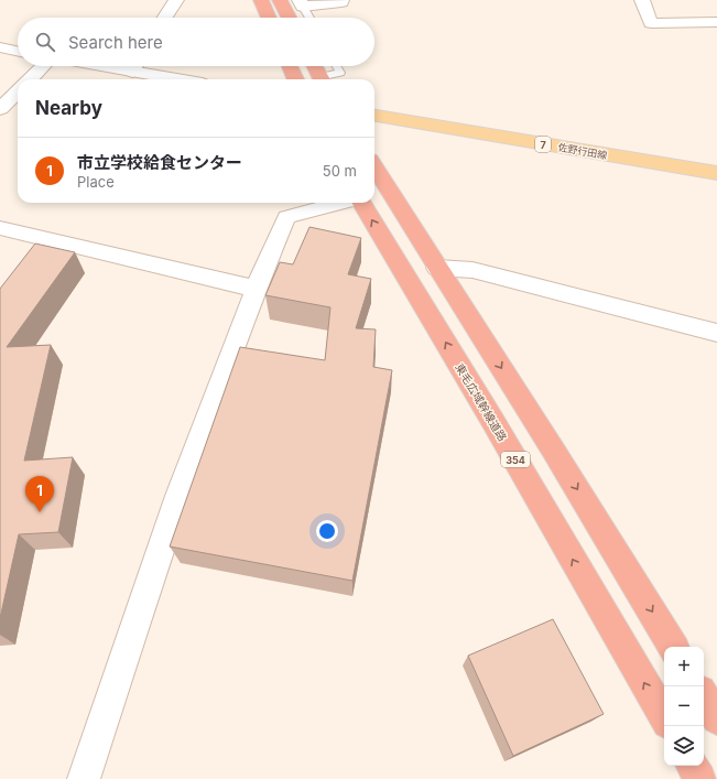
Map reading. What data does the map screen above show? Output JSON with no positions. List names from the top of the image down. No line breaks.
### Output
{"streets":{"highway":["東毛広域幹線道路","354"],"main road":["7","佐野行田線"]},"page":{"search":"Search here","heading":"Nearby","list":[{"mark":"1","name":"市立学校給食センター","note":"Place","value":"50 m"}],"pins":"1","map_buttons":["+","−"]}}
